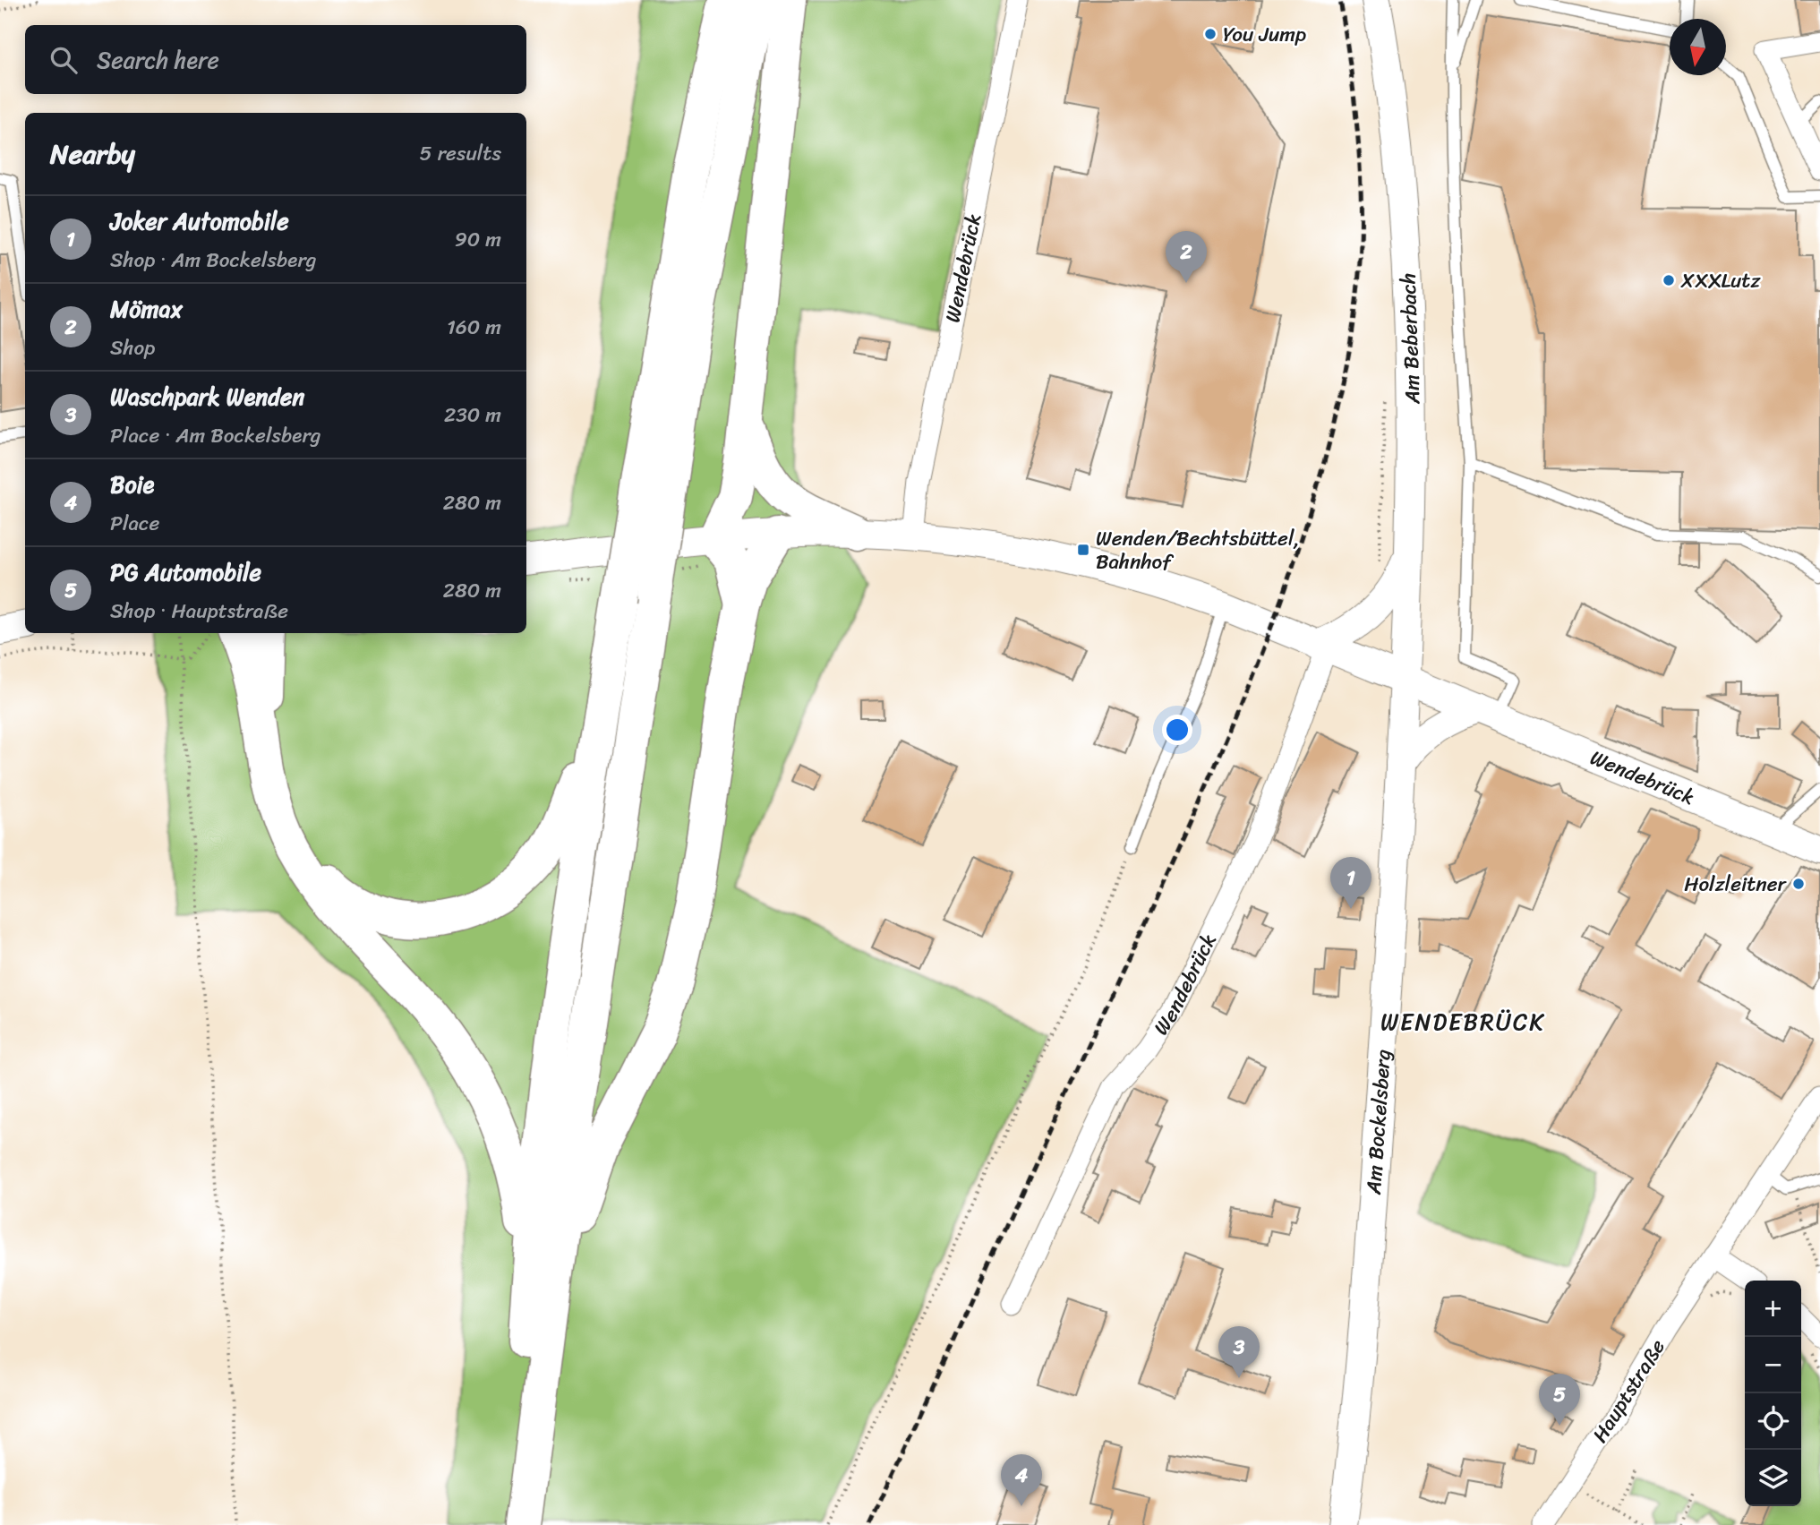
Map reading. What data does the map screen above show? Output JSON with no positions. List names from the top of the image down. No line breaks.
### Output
{"streets":{"main road":["Wendebrück","Am Beberbach","Am Bockelsberg"],"street":["Hauptstraße"]},"crossings":[["Wendebrück","Am Beberbach"],["Wendebrück","Am Bockelsberg"],["Am Beberbach","Am Bockelsberg"]],"districts":["WENDEBRÜCK"],"places":{"other":["You Jump","XXXLutz","Holzleitner"],"transit":["Wenden/Bechtsbüttel, Bahnhof"]},"north":"bottom","page":{"search":"Search here","heading":["Nearby","5 results"],"list":[{"mark":"1","name":"Joker Automobile","note":"Shop · Am Bockelsberg","value":"90 m"},{"mark":"2","name":"Mömax","note":"Shop","value":"160 m"},{"mark":"3","name":"Waschpark Wenden","note":"Place · Am Bockelsberg","value":"230 m"},{"mark":"4","name":"Boie","note":"Place","value":"280 m"},{"mark":"5","name":"PG Automobile","note":"Shop · Hauptstraße","value":"280 m"}],"pins":["2","1","3","5","4"],"map_buttons":["+","−"]}}
